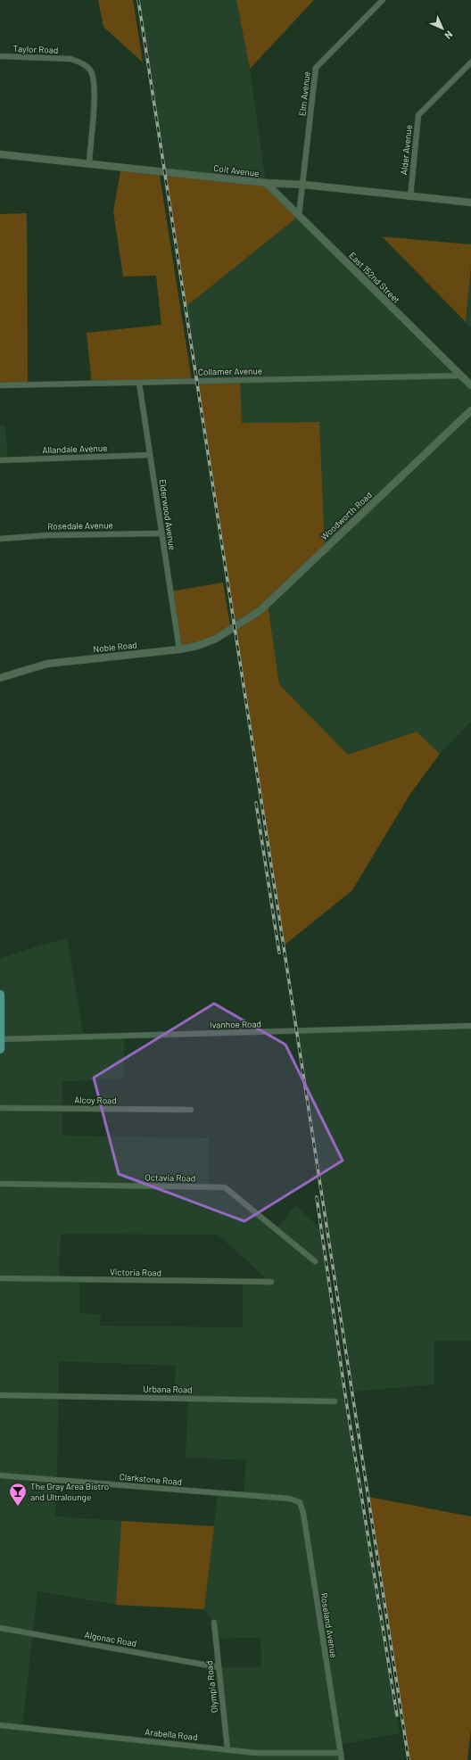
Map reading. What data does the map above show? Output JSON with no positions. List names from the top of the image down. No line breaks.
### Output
{"streets":{"street":["Taylor Road","Elm Avenue","Alder Avenue","Coit Avenue","East 152nd Street","Collamer Avenue","Allandale Avenue","Elderwood Avenue","Woodworth Road","Rosedale Avenue","Noble Road","Ivanhoe Road","Alcoy Road","Octavia Road","Victoria Road","Urbana Road","Clarkstone Road","Roseland Avenue","Algonac Road","Olympia Road","Arabella Road"]},"crossings":[["Taylor Road","Coit Avenue"],["Elm Avenue","Coit Avenue"],["Elm Avenue","East 152nd Street"],["Alder Avenue","Coit Avenue"],["Coit Avenue","East 152nd Street"],["East 152nd Street","Collamer Avenue"],["Collamer Avenue","Elderwood Avenue"],["Allandale Avenue","Elderwood Avenue"],["Elderwood Avenue","Rosedale Avenue"],["Elderwood Avenue","Noble Road"],["Woodworth Road","Noble Road"],["Clarkstone Road","Roseland Avenue"],["Roseland Avenue","Arabella Road"],["Algonac Road","Olympia Road"],["Olympia Road","Arabella Road"]],"places":{"bar":["The Gray Area Bistro and Ultralounge"]},"north":"bottom right"}
